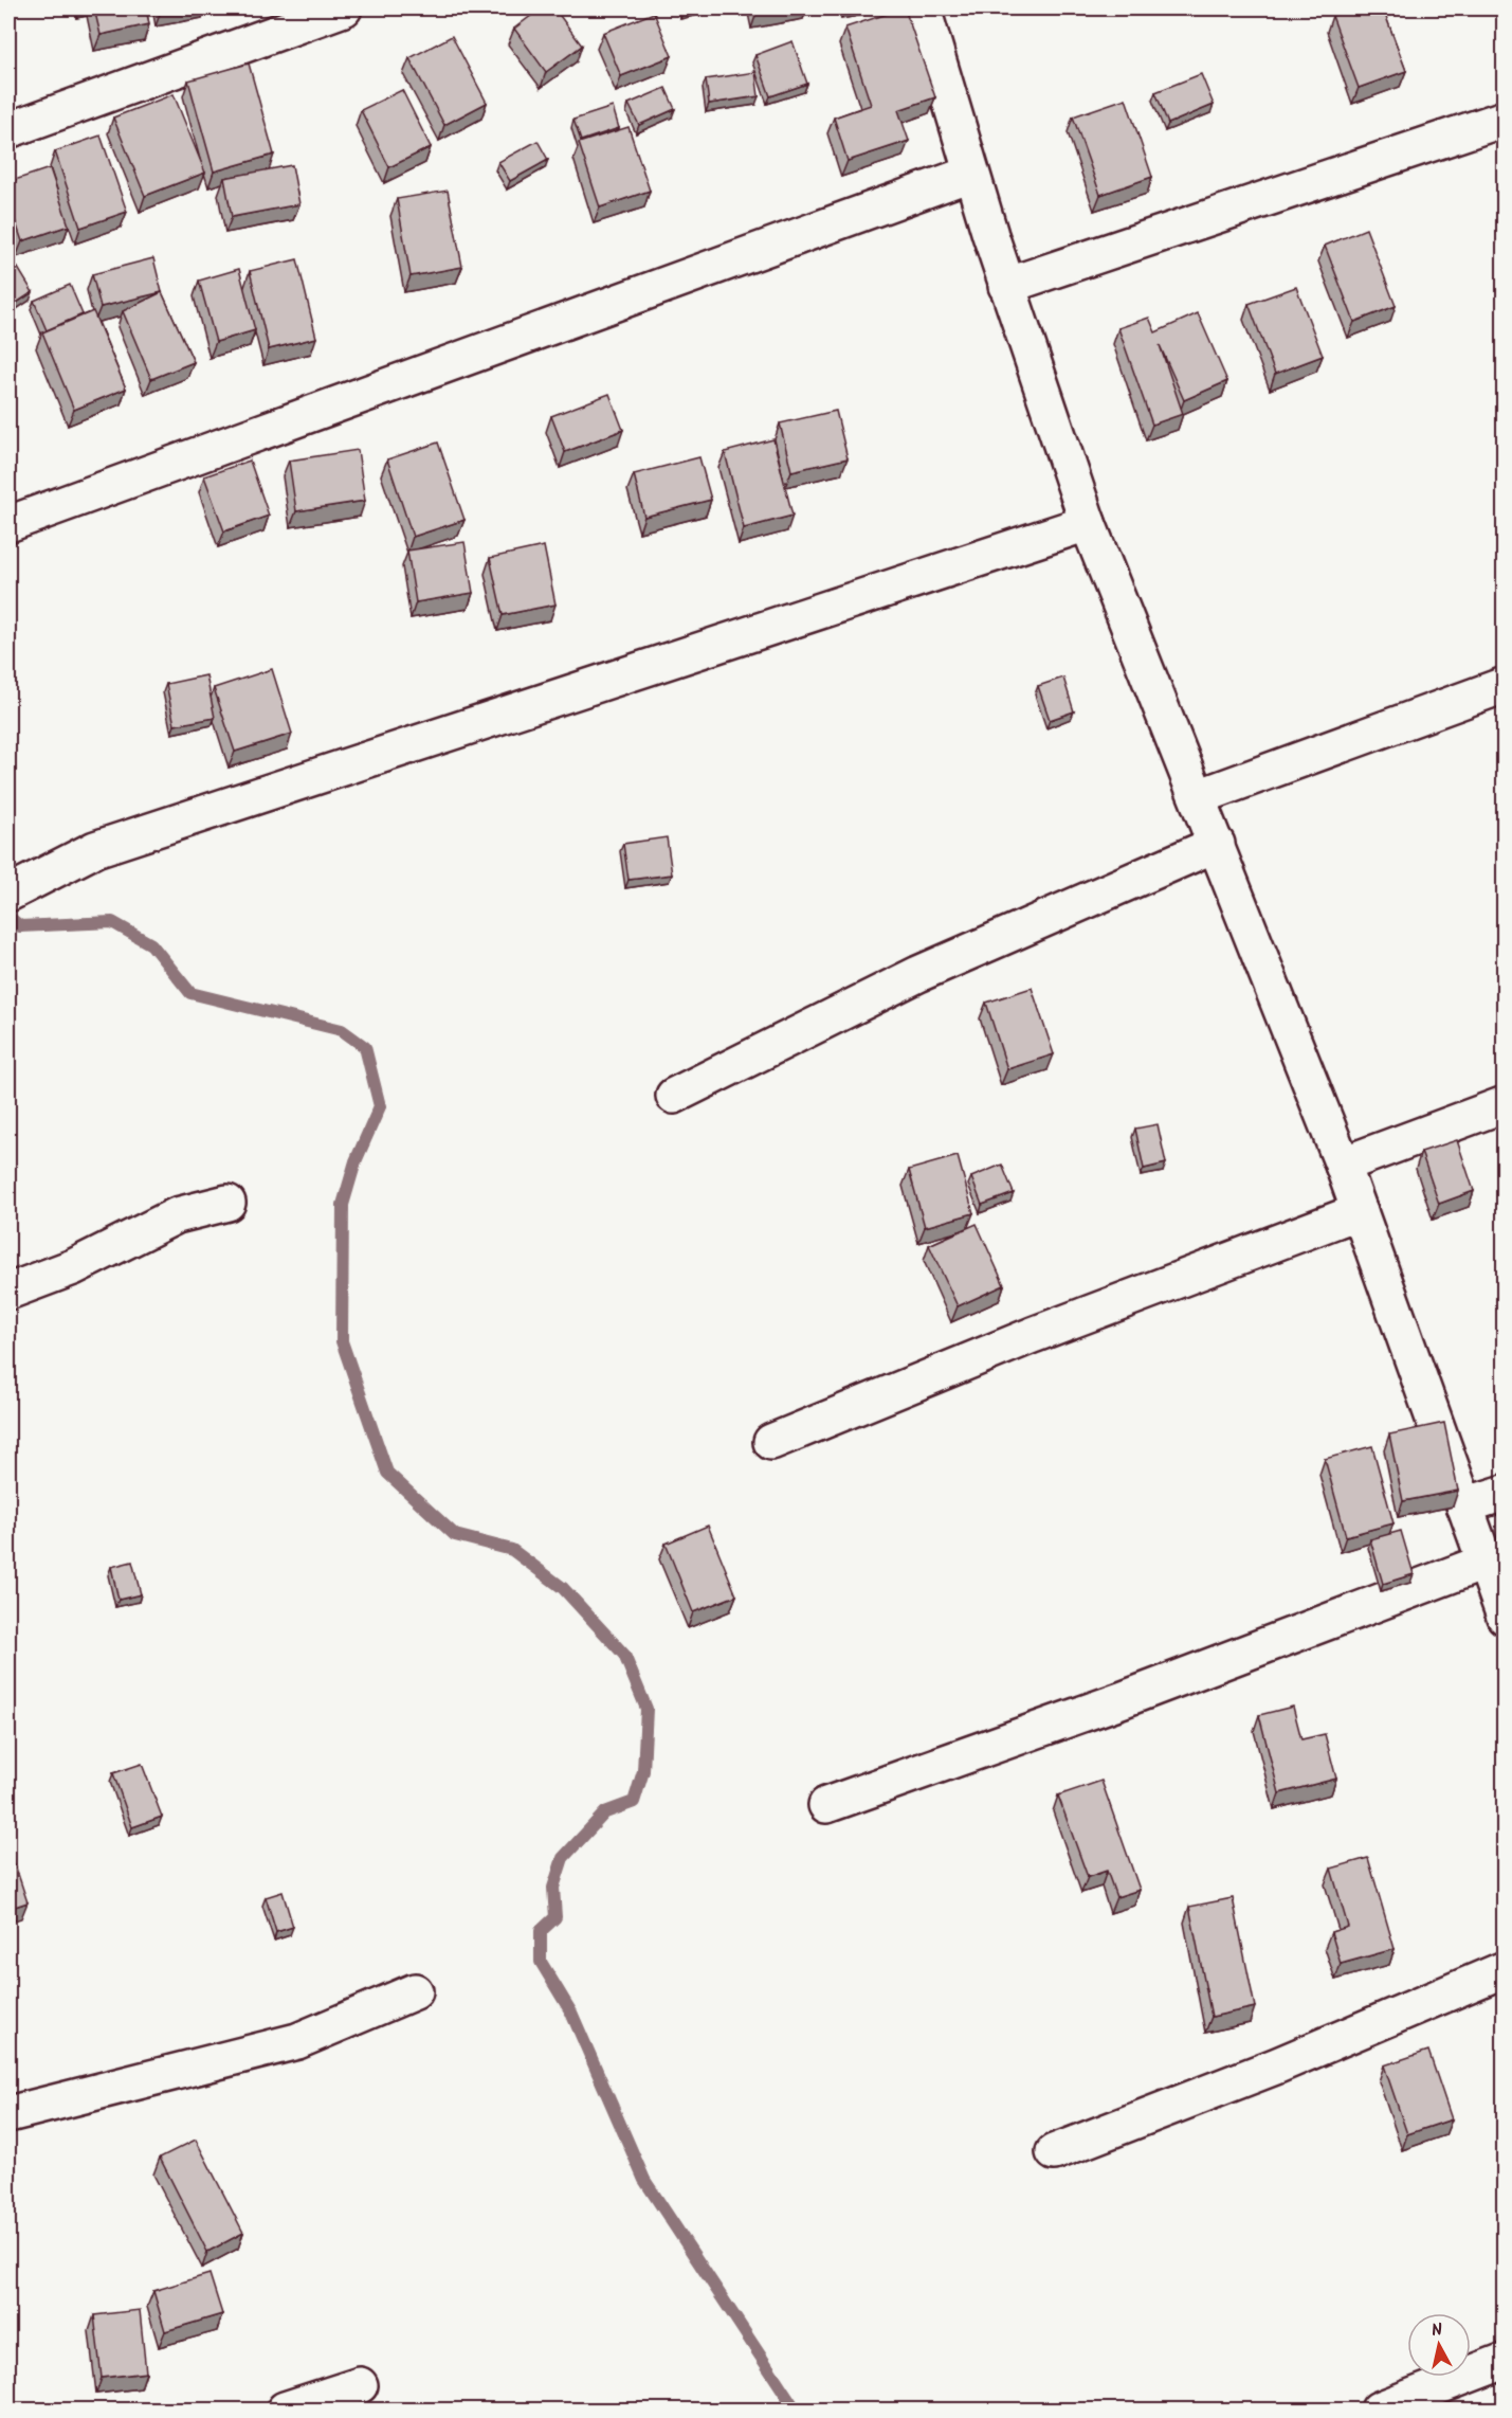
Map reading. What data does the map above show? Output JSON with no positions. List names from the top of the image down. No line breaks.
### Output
{"north":"top"}
